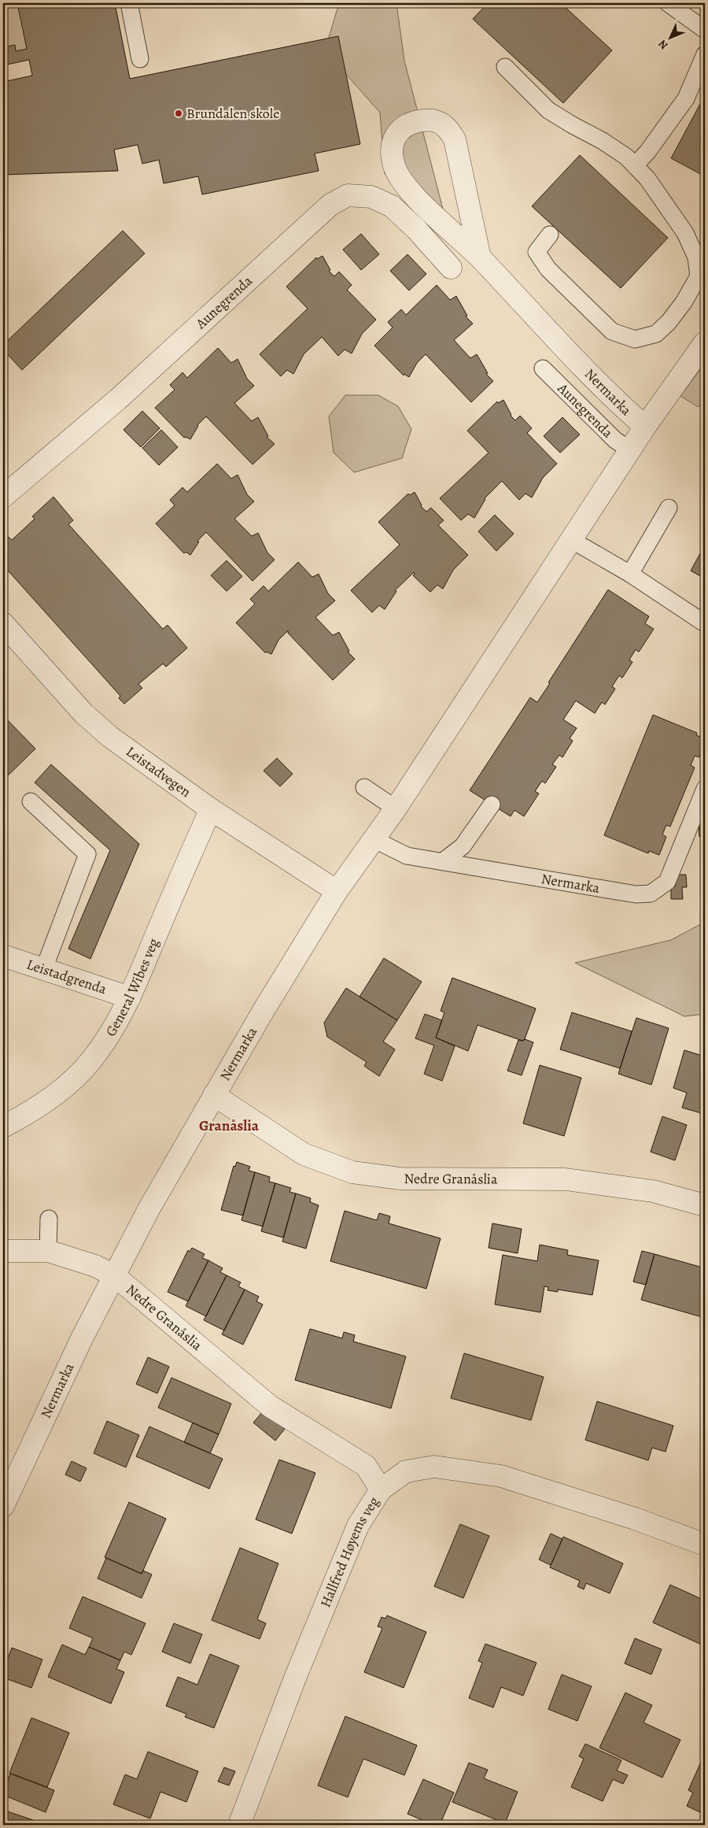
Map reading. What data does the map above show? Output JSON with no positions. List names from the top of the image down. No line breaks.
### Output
{"streets":{"street":["Aunegrenda","Nermarka","Leistadvegen","Leistadgrenda","General Wibes veg","Nedre Granåslia","Hallfred Høyems veg"]},"crossings":[["Aunegrenda","Nermarka"],["Nermarka","Leistadvegen"],["Nermarka","Nedre Granåslia"],["Leistadvegen","General Wibes veg"],["Leistadgrenda","General Wibes veg"],["Nedre Granåslia","Hallfred Høyems veg"]],"districts":["Granåslia"],"places":["Brundalen skole"],"north":"bottom left"}
